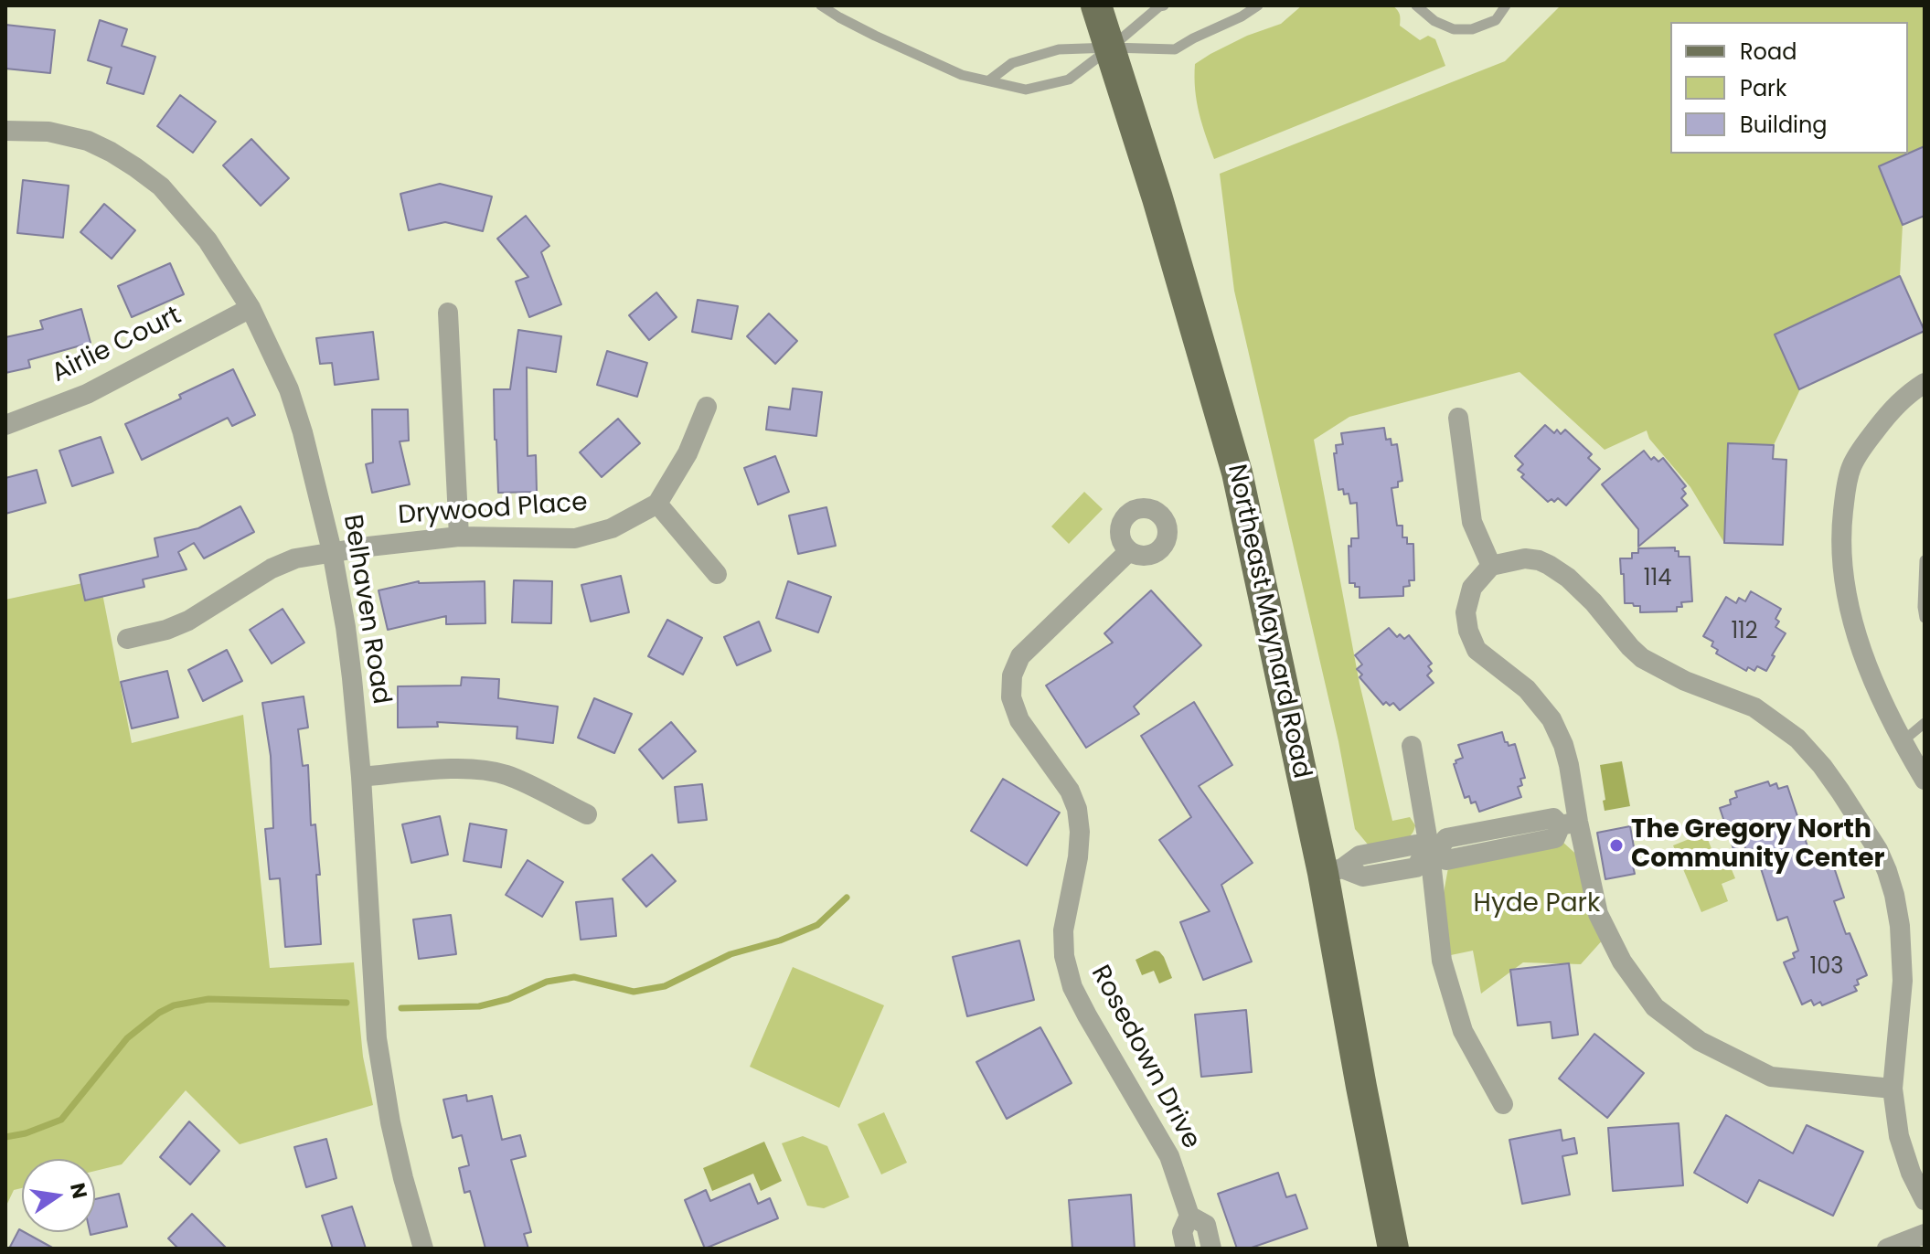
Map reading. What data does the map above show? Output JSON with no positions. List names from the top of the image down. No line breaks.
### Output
{"streets":{"main road":["Northeast Maynard Road"],"street":["Airlie Court","Drywood Place","Belhaven Road","Rosedown Drive"]},"crossings":[["Airlie Court","Belhaven Road"],["Drywood Place","Belhaven Road"]],"parks":["Hyde Park"],"places":["The Gregory North Community Center"],"house_numbers":["114","112","103"],"legend":["Road","Park","Building"],"north":"right"}
